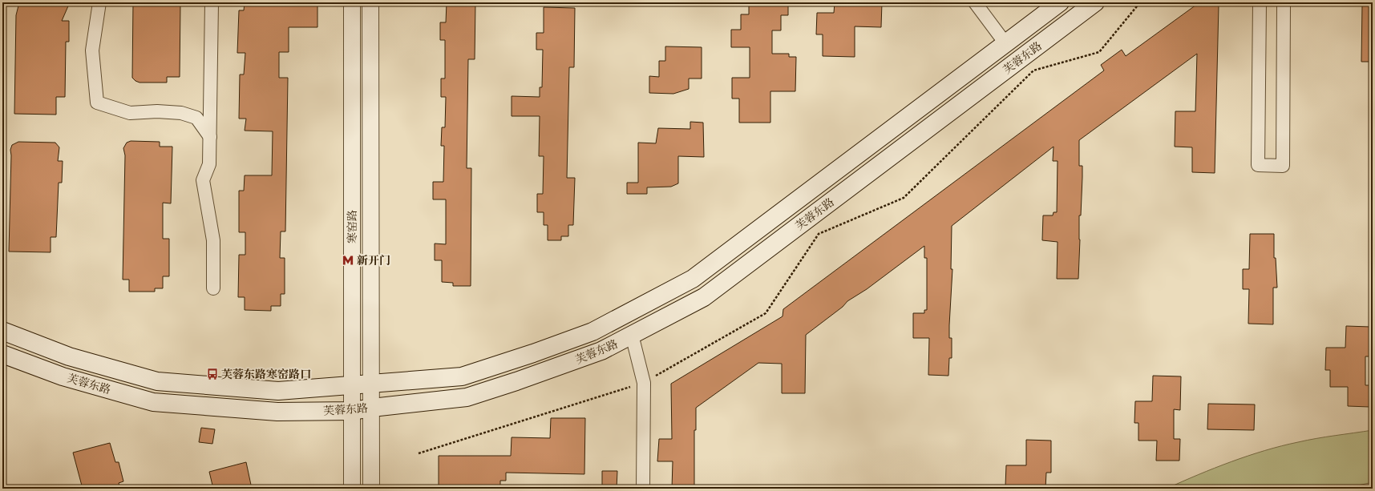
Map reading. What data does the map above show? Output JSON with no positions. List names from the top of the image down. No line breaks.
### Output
{"streets":{"main road":["芙蓉东路"],"street":["寒窑路"]},"crossings":[["芙蓉东路","寒窑路"]],"places":{"metro station":["新开门"],"bus stop":["芙蓉东路寒窑路口"]}}
